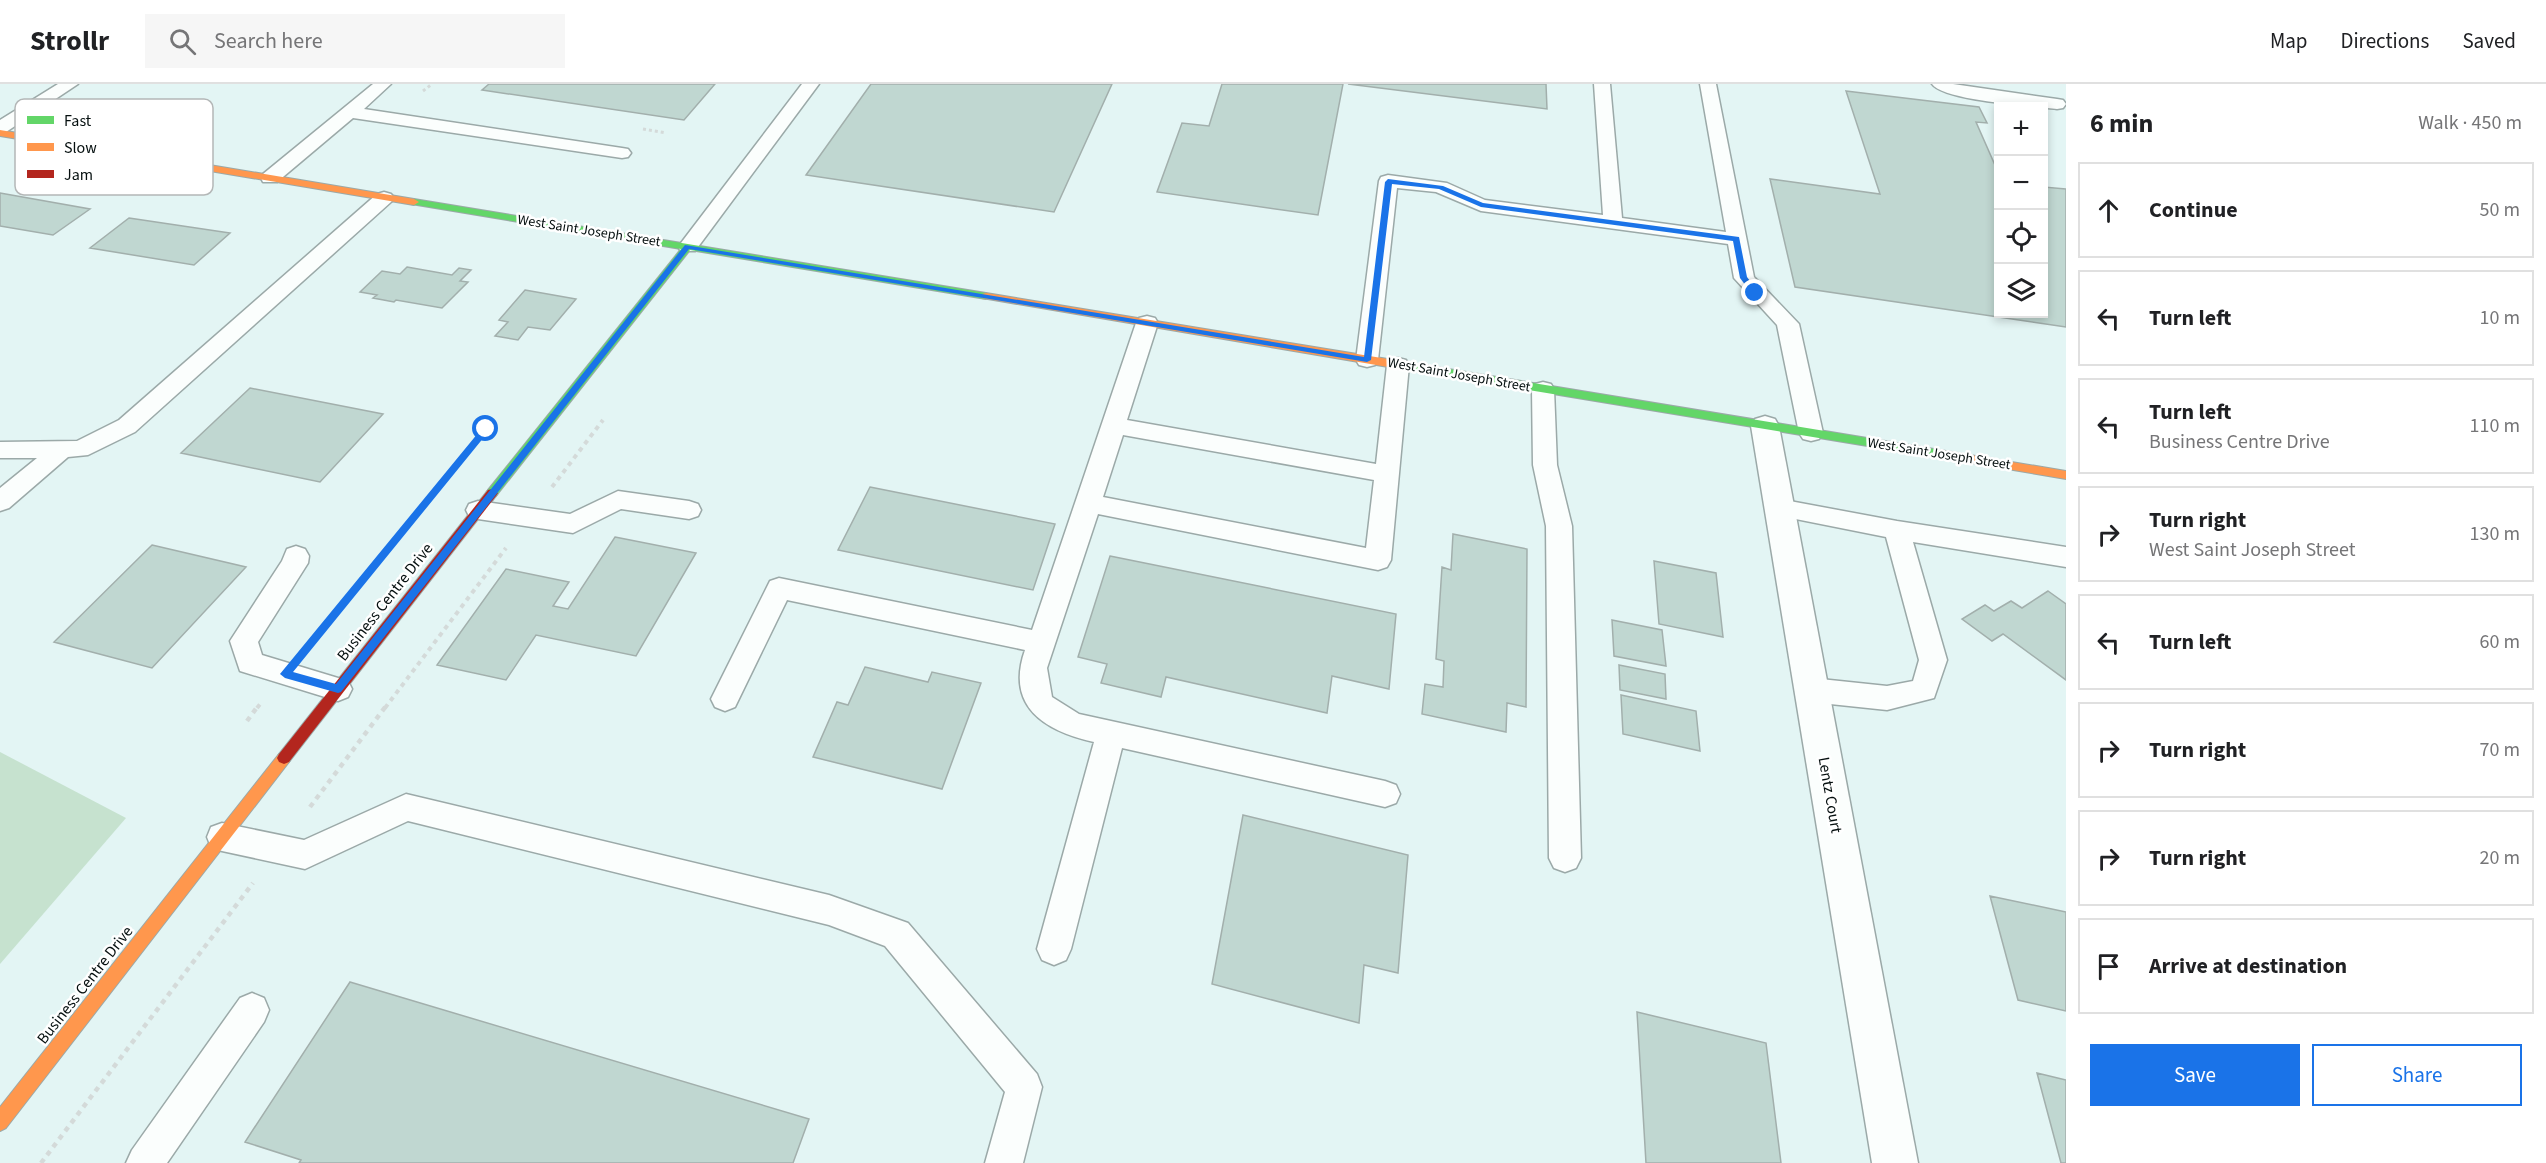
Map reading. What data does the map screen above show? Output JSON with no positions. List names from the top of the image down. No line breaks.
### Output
{"streets":{"street":["West Saint Joseph Street","Business Centre Drive","Lentz Court"]},"crossings":[["West Saint Joseph Street","Business Centre Drive"],["West Saint Joseph Street","Lentz Court"]],"legend":["Fast","Slow","Jam"],"page":{"header":"Strollr","search":"Search here","nav":["Map","Directions","Saved"],"heading":["6 min","Walk · 450 m"],"map_buttons":["+","−"],"list":[["Continue","50 m"],["Turn left","10 m"],["Turn left","Business Centre Drive","110 m"],["Turn right","West Saint Joseph Street","130 m"],["Turn left","60 m"],["Turn right","70 m"],["Turn right","20 m"],"Arrive at destination"],"buttons":["Save","Share"]}}
